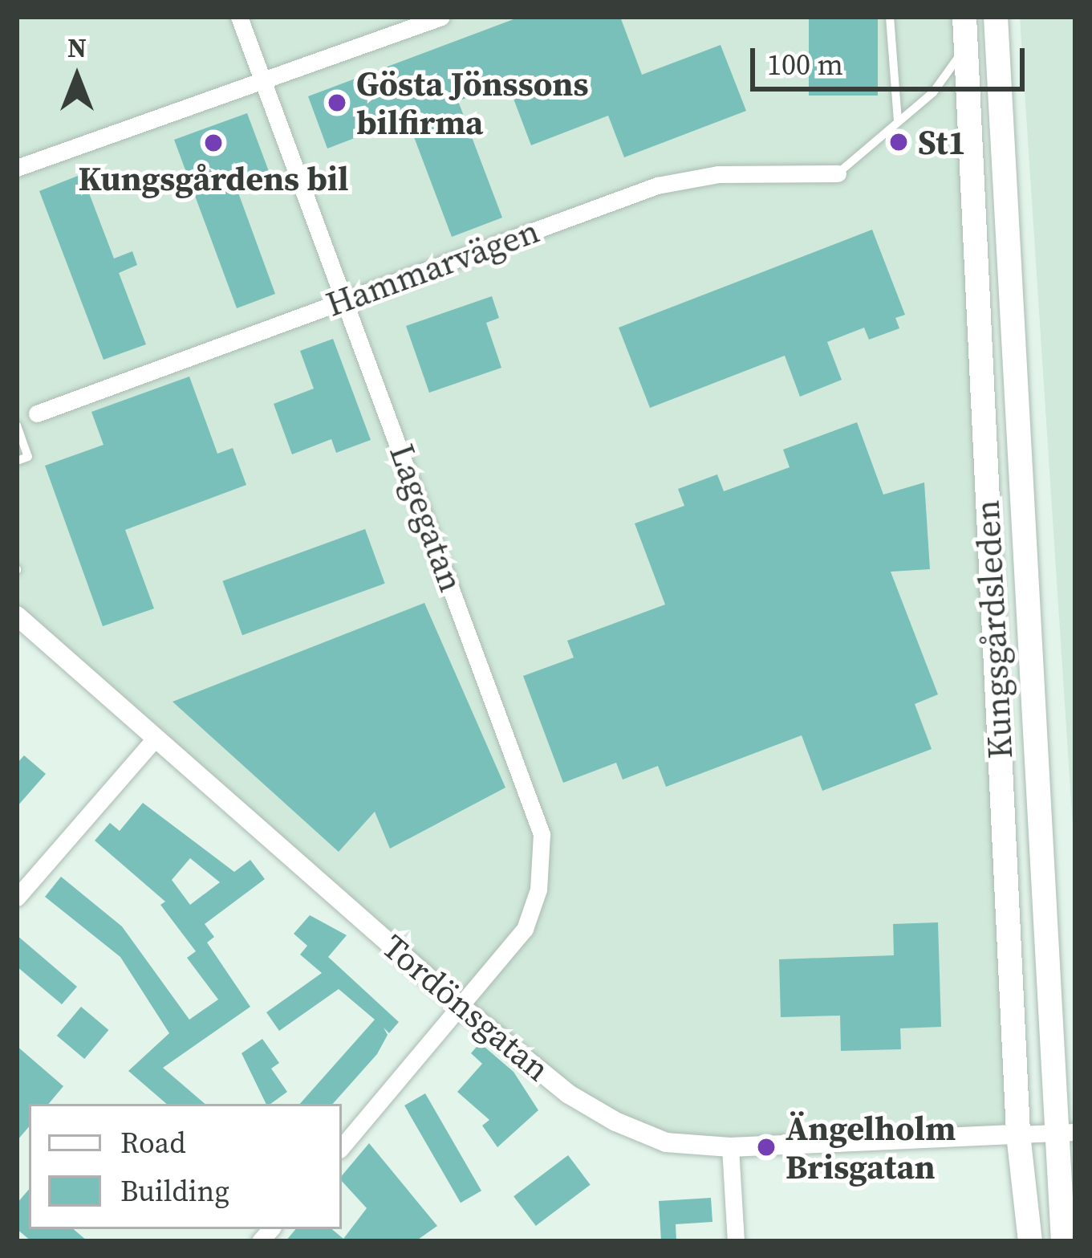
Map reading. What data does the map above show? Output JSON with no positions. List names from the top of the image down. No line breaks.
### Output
{"streets":{"main road":["Kungsgårdsleden"],"street":["Hammarvägen","Lagegatan","Tordönsgatan"]},"crossings":[["Hammarvägen","Lagegatan"],["Lagegatan","Tordönsgatan"],["Kungsgårdsleden","Tordönsgatan"]],"places":["Gösta Jönssons bilfirma","St1","Kungsgårdens bil","Ängelholm Brisgatan"],"legend":["Road","Building"],"scale_bar":"100 m","north":"top"}
